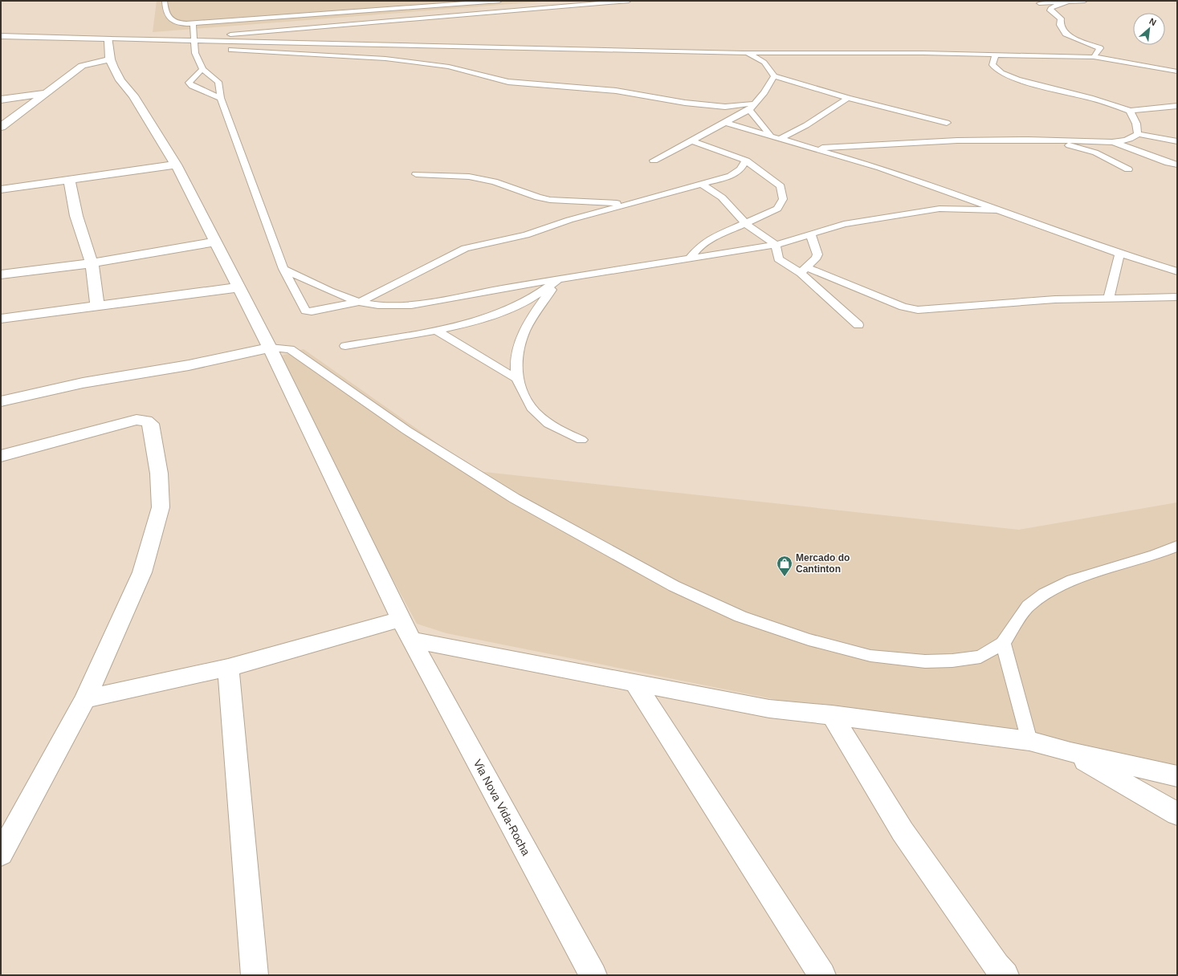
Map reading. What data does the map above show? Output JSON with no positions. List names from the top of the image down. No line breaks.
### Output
{"streets":{"street":["Via Nova Vida-Rocha"]},"places":{"shop":["Mercado do Cantinton"]},"north":"top right"}
